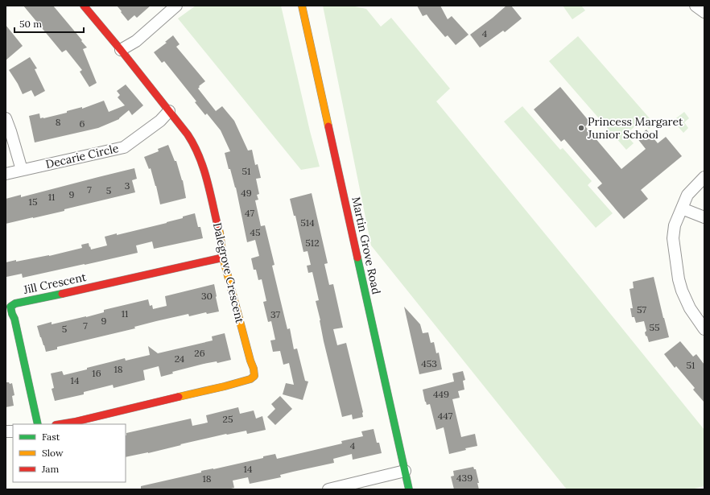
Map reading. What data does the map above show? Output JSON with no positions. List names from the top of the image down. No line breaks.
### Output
{"streets":{"street":["Decarie Circle","Martin Grove Road","Dalegrove Crescent","Jill Crescent"]},"crossings":[["Decarie Circle","Dalegrove Crescent"],["Dalegrove Crescent","Jill Crescent"]],"places":["Princess Margaret Junior School"],"house_numbers":["4","8","6","51","3","7","5","49","9","11","15","47","514","45","512","30","57","11","37","9","7","55","5","26","24","453","51","18","16","14","449","447","25","4","14","439","18"],"legend":["Fast","Slow","Jam"],"scale_bar":"50 m"}
